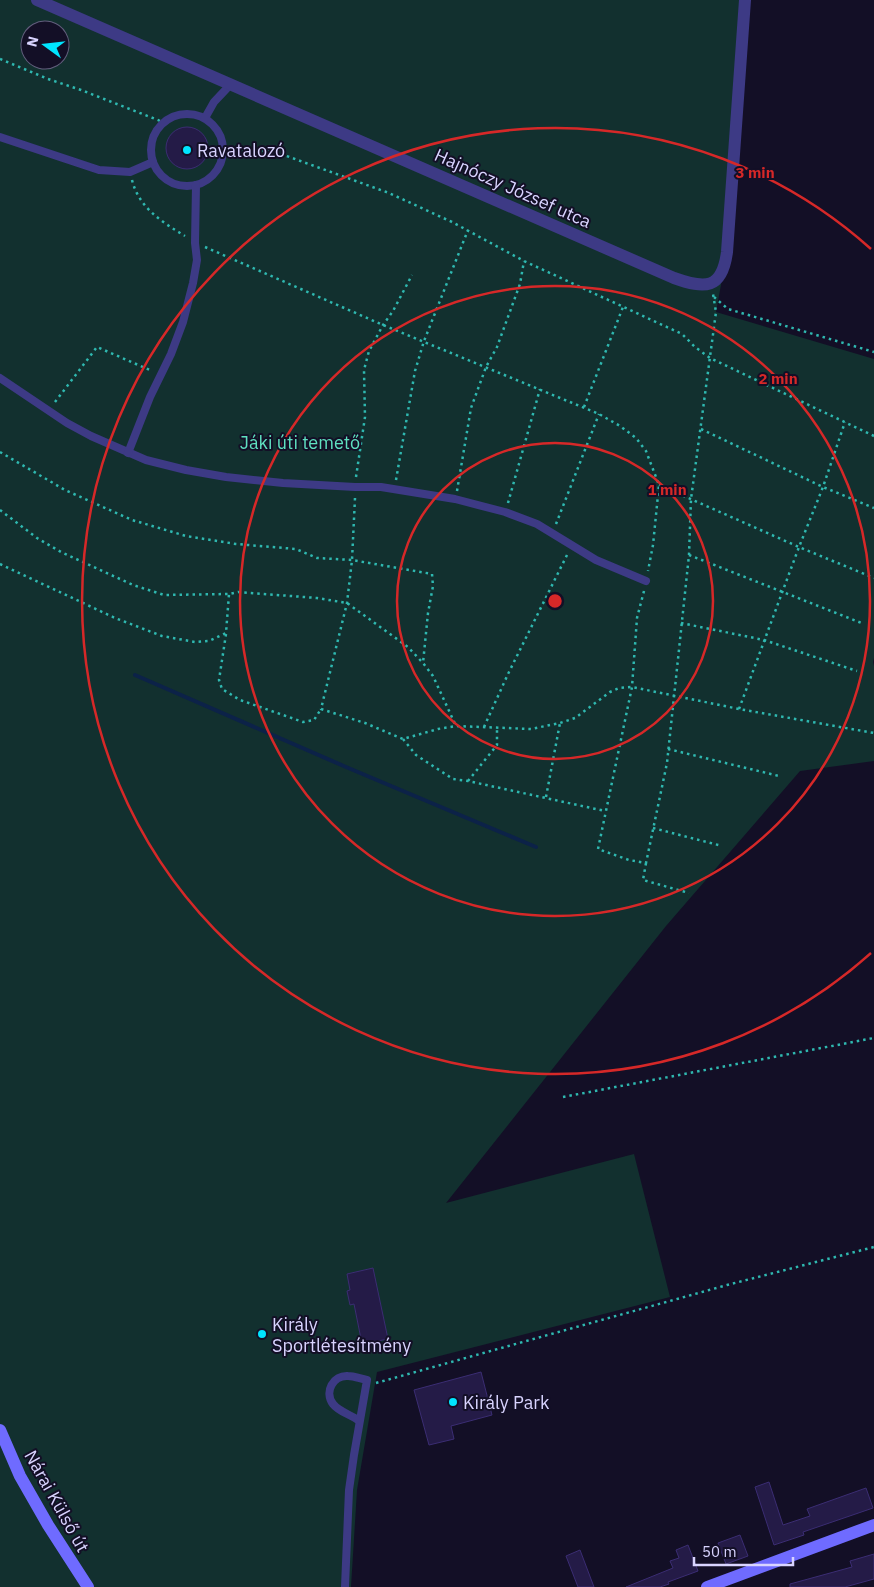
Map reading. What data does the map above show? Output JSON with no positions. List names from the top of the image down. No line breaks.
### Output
{"streets":{"street":["Hajnóczy József utca","Nárai Külső út"]},"parks":["Jáki úti temető"],"places":["Ravatalozó","Király Sportlétesítmény","Király Park"],"scale_bar":"50 m","north":"left","rings":["3 min","2 min","1 min"]}
